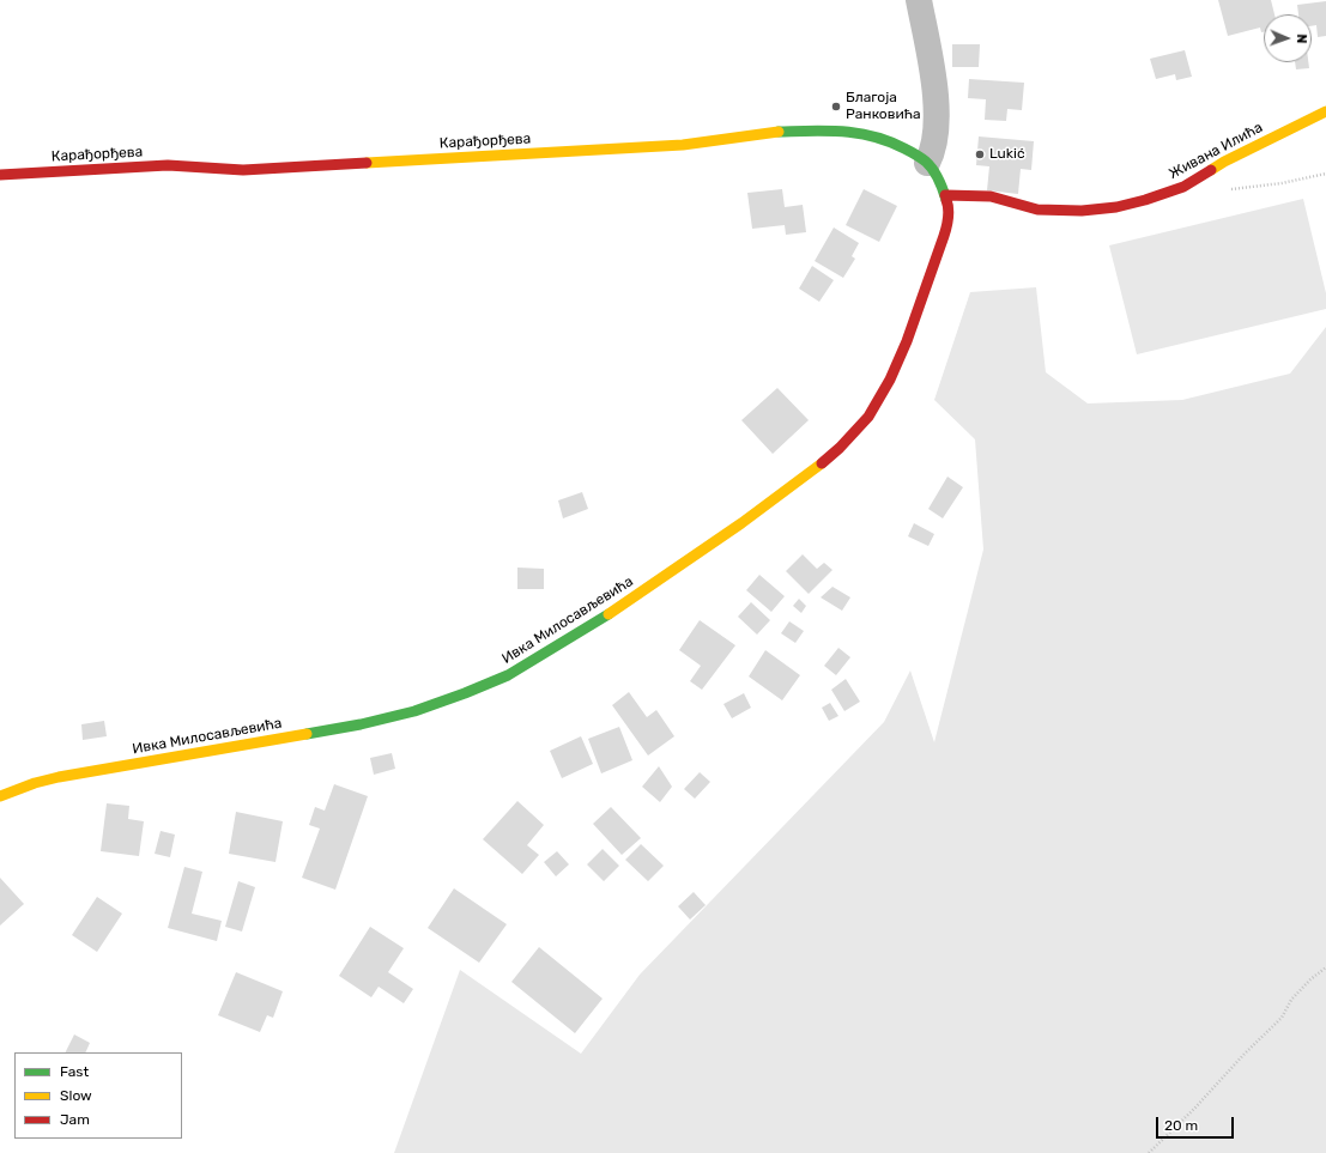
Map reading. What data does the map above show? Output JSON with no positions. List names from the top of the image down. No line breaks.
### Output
{"streets":{"street":["Карађорђева","Живана Илића","Ивка Милосављевића"]},"crossings":[["Карађорђева","Живана Илића"],["Карађорђева","Ивка Милосављевића"],["Живана Илића","Ивка Милосављевића"]],"places":["Благоја Ранковића","Lukić"],"legend":["Fast","Slow","Jam"],"scale_bar":"20 m","north":"right"}
